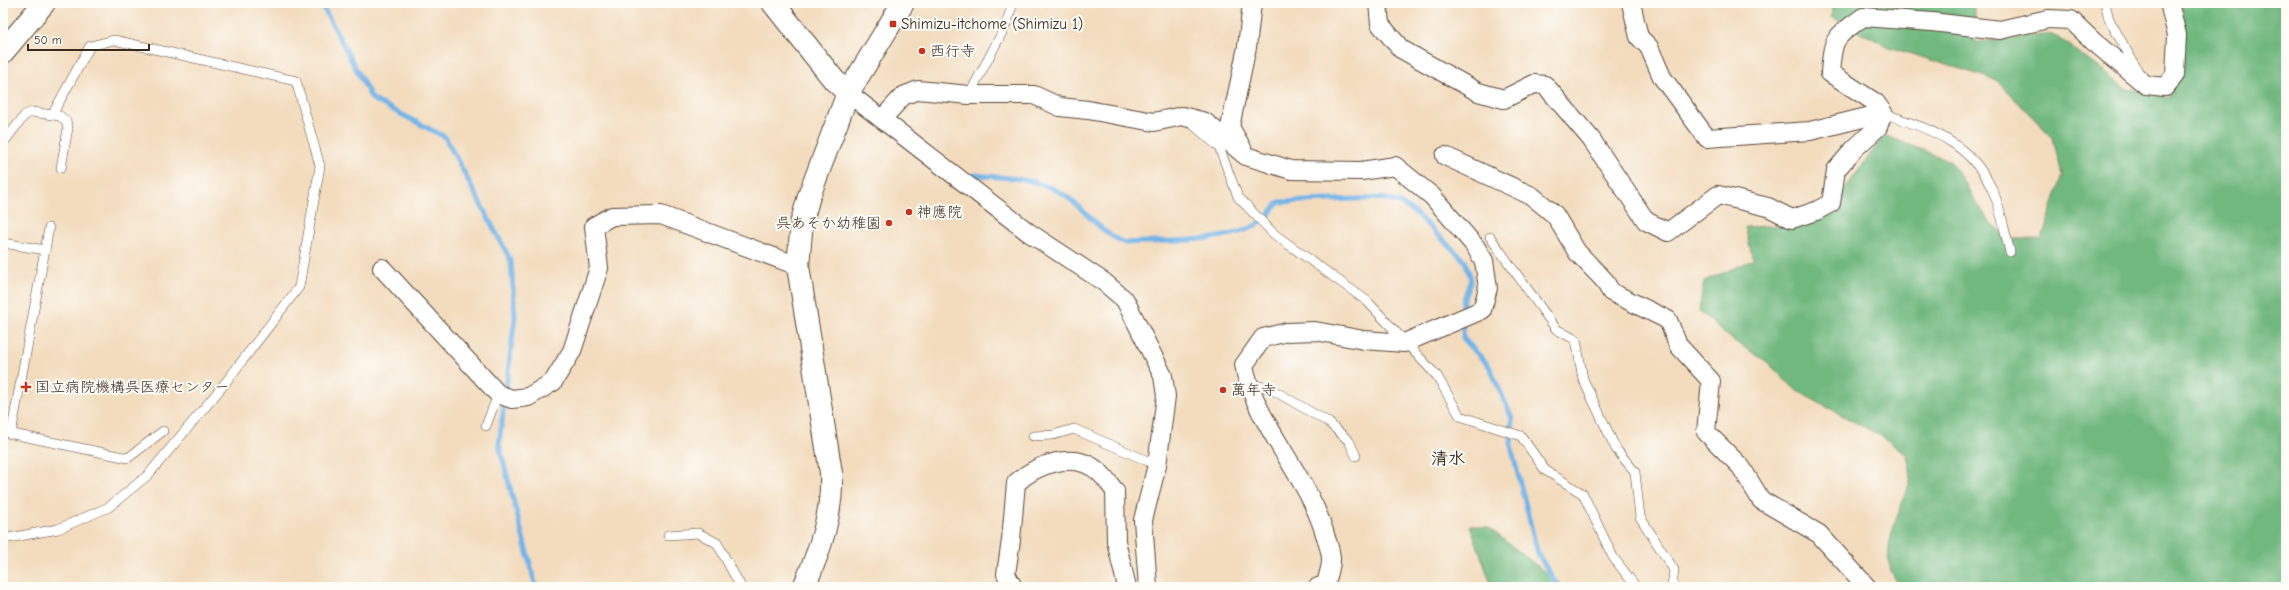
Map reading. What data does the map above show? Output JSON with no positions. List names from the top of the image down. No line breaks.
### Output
{"districts":["清水"],"places":{"transit":["Shimizu-itchome (Shimizu 1)"],"other":["西行寺","神應院","呉あそか幼稚園","萬年寺"],"health":["国立病院機構呉医療センター"]},"scale_bar":"50 m"}
